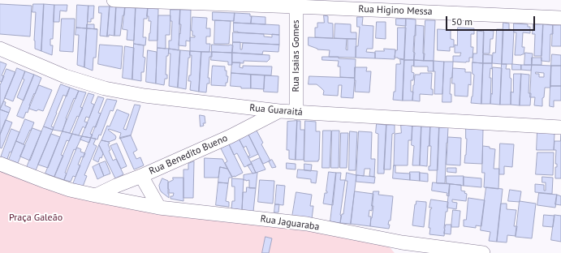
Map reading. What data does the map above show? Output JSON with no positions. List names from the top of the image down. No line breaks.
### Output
{"streets":{"street":["Rua Higino Messa","Rua Isaias Gomes","Rua Guaraitá","Rua Benedito Bueno","Rua Jaguaraba"]},"crossings":[["Rua Higino Messa","Rua Isaias Gomes"],["Rua Isaias Gomes","Rua Guaraitá"],["Rua Guaraitá","Rua Benedito Bueno"],["Rua Benedito Bueno","Rua Jaguaraba"]],"parks":["Praça Galeão"],"scale_bar":"50 m"}
